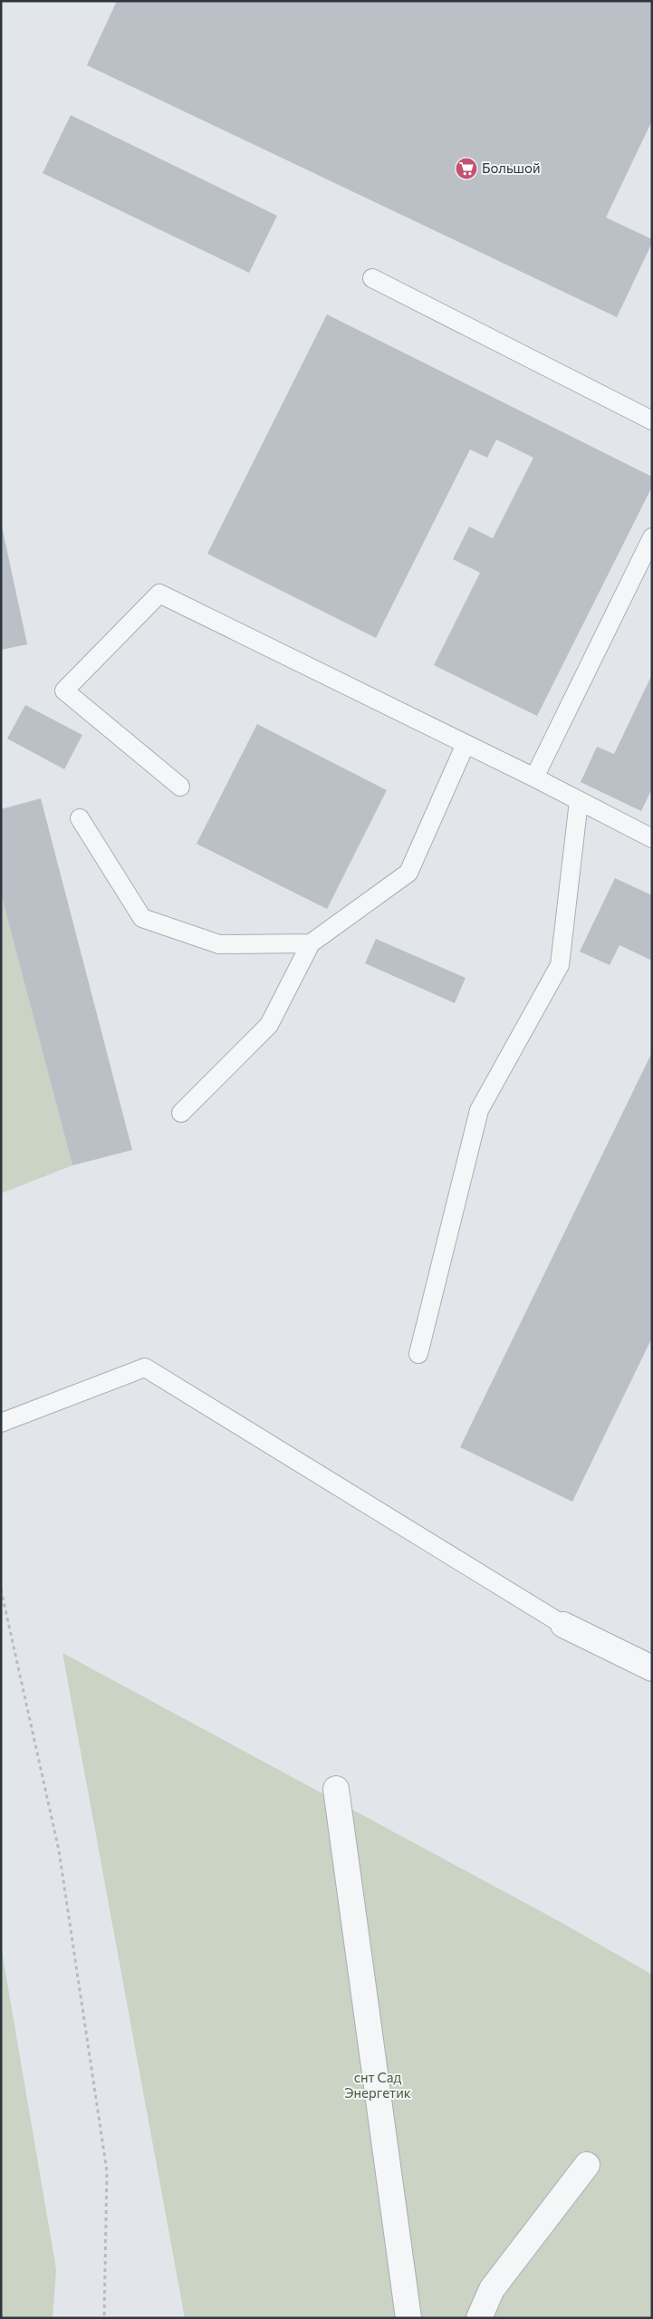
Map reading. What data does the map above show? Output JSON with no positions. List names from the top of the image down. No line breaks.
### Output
{"parks":["снт Сад Энергетик"],"places":{"supermarket":["Большой"]}}
